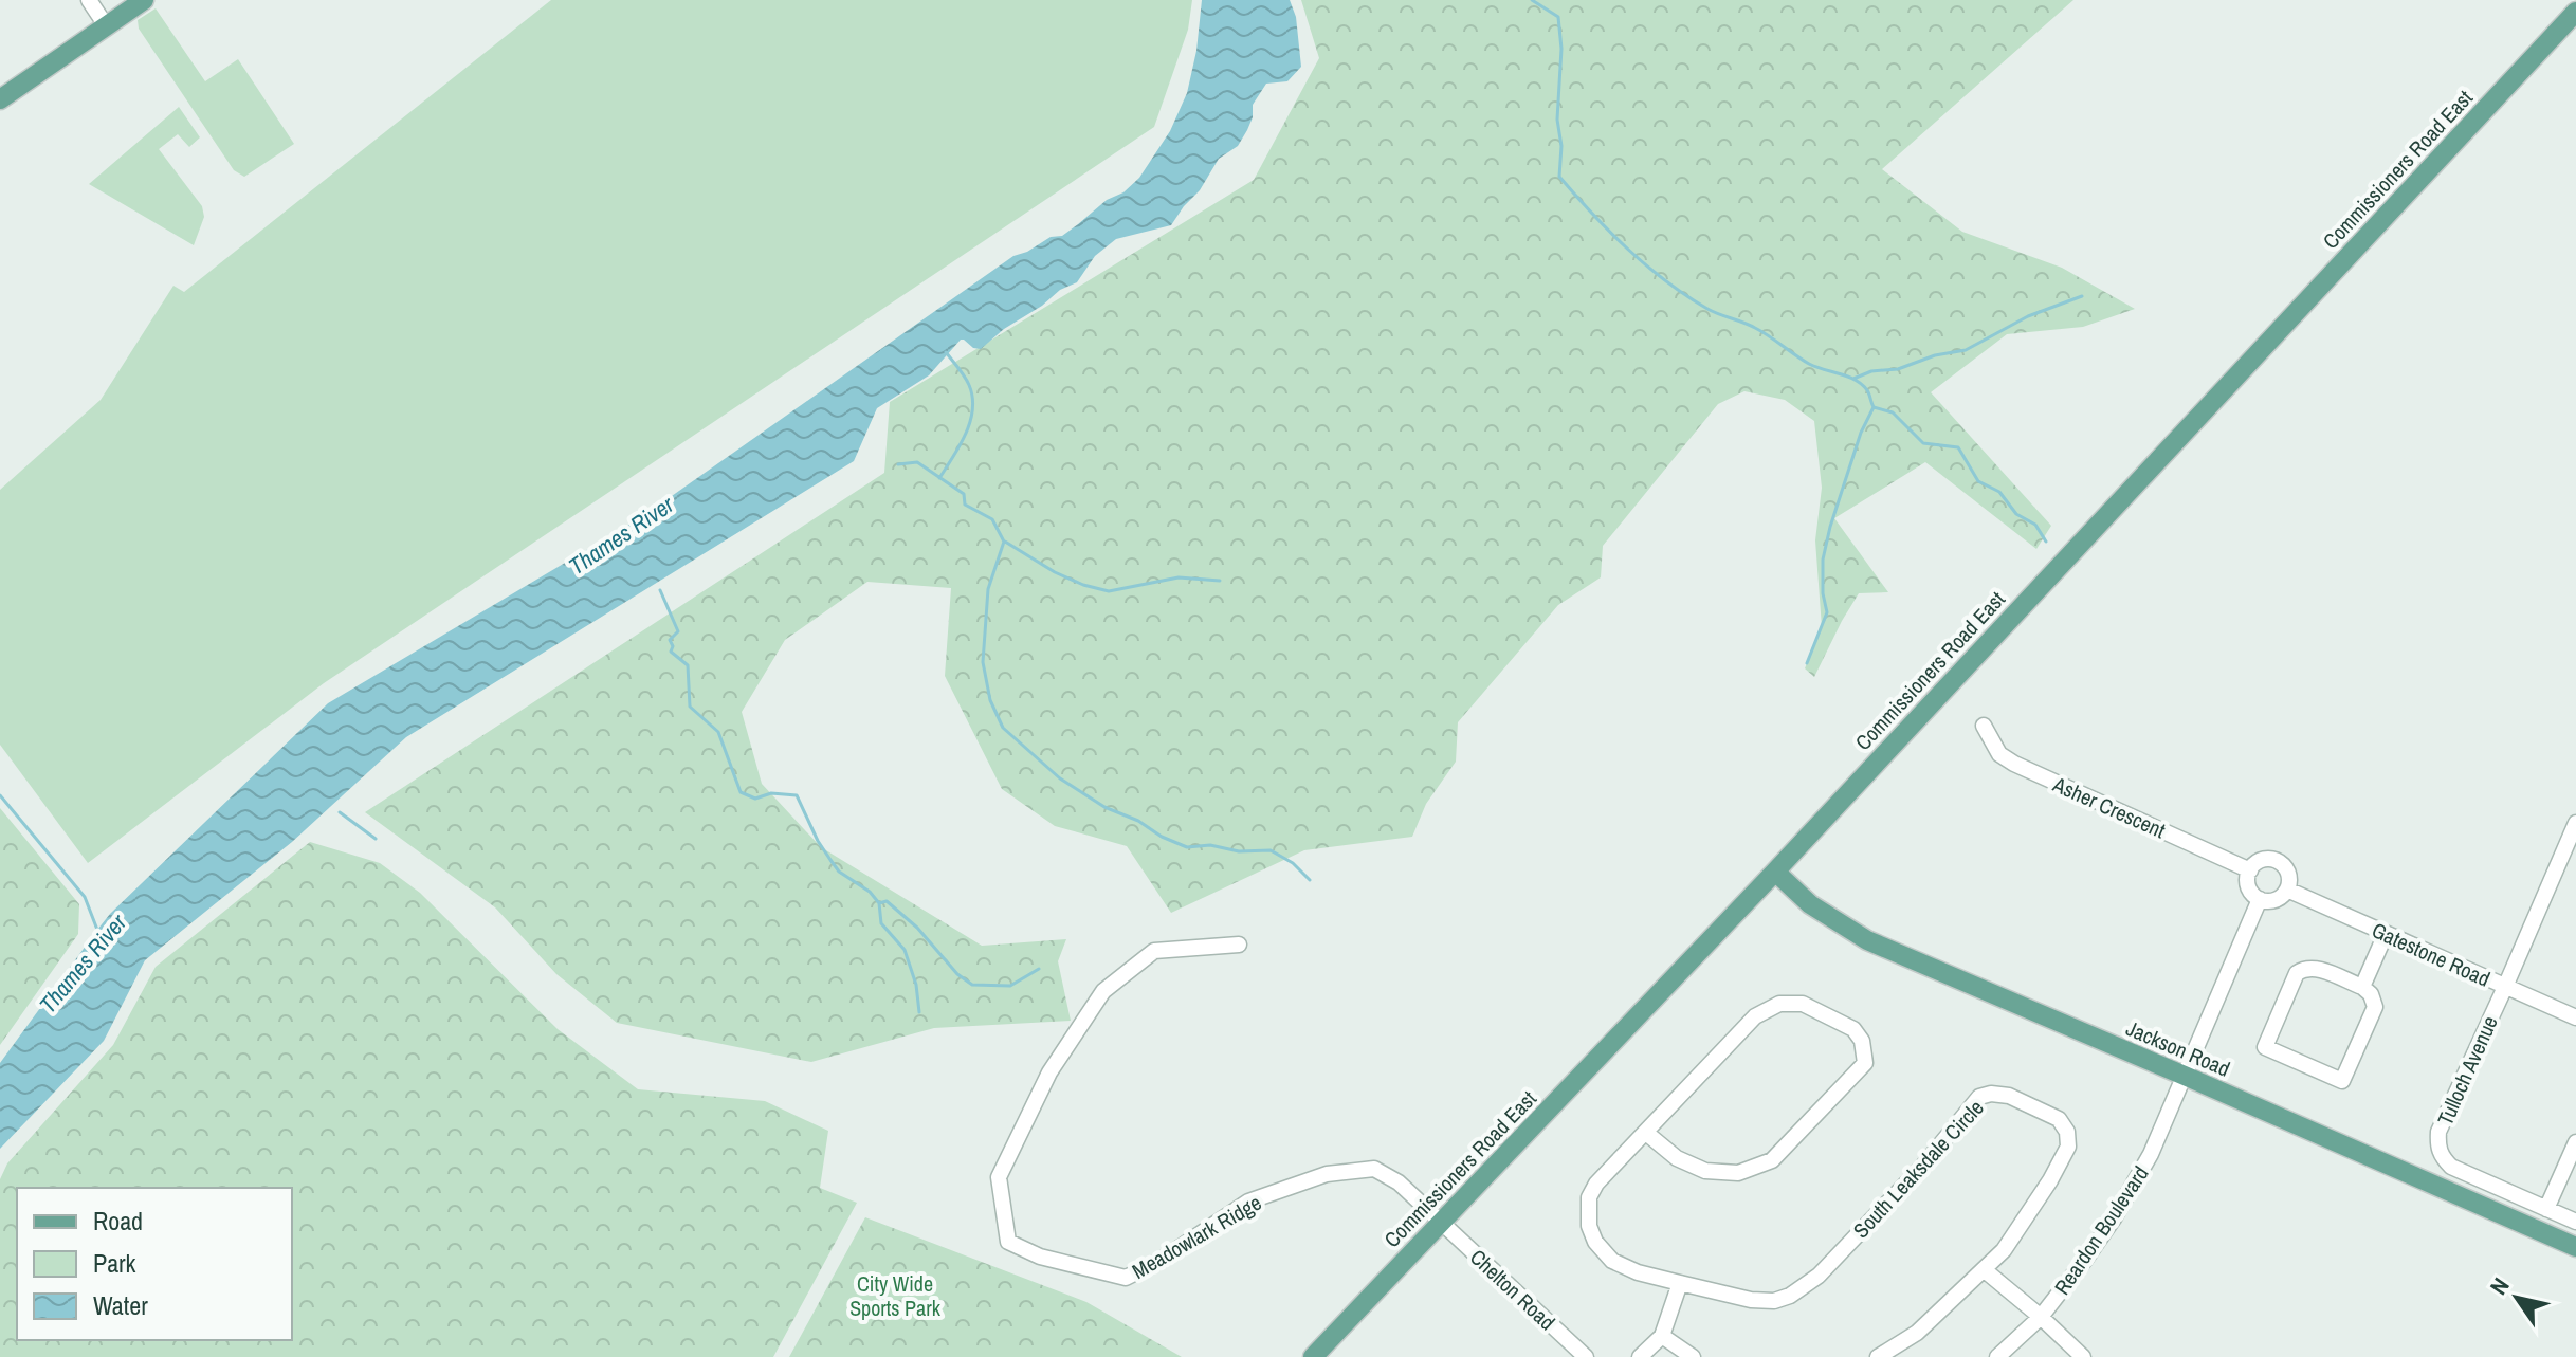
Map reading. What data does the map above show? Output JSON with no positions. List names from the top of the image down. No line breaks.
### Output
{"streets":{"main road":["Commissioners Road East","Jackson Road"],"street":["Asher Crescent","Gatestone Road","Tulloch Avenue","South Leaksdale Circle","Reardon Boulevard","Meadowlark Ridge","Chelton Road"]},"crossings":[["Commissioners Road East","Jackson Road"],["Commissioners Road East","Meadowlark Ridge"],["Commissioners Road East","Chelton Road"],["Asher Crescent","Gatestone Road"],["Asher Crescent","Reardon Boulevard"],["Gatestone Road","Tulloch Avenue"],["Gatestone Road","Reardon Boulevard"],["Jackson Road","Reardon Boulevard"],["Meadowlark Ridge","Chelton Road"]],"water":["Thames River"],"parks":["City Wide Sports Park"],"legend":["Road","Park","Water"],"north":"top left"}
